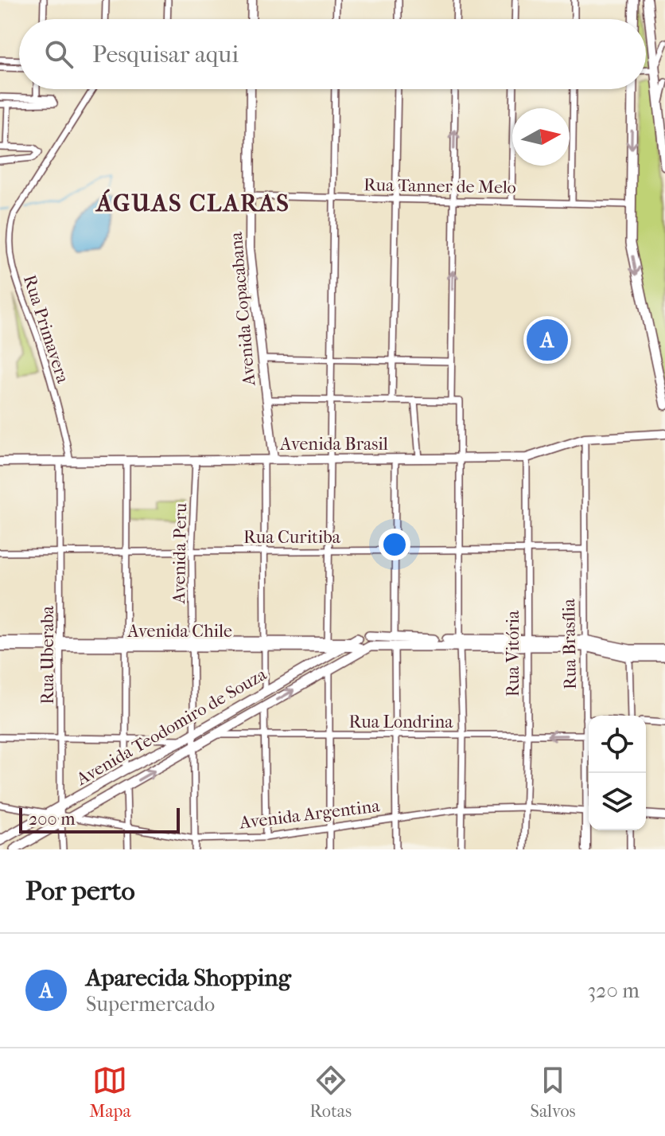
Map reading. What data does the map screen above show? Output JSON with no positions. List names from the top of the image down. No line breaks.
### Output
{"streets":{"main road":["Avenida Chile","Avenida Teodomiro de Souza"],"street":["Rua Tanner de Melo","Avenida Copacabana","Rua Primavera","Avenida Brasil","Rua Curitiba","Avenida Peru","Rua Brasília","Rua Vitória","Rua Uberaba","Rua Londrina","Avenida Argentina"]},"crossings":[["Rua Tanner de Melo","Avenida Copacabana"],["Avenida Copacabana","Avenida Brasil"],["Rua Primavera","Avenida Brasil"],["Avenida Brasil","Avenida Peru"],["Avenida Brasil","Rua Brasília"],["Avenida Brasil","Rua Vitória"],["Avenida Brasil","Rua Uberaba"],["Rua Curitiba","Avenida Peru"],["Rua Curitiba","Rua Brasília"],["Rua Curitiba","Rua Vitória"],["Rua Curitiba","Rua Uberaba"],["Avenida Peru","Avenida Chile"],["Avenida Peru","Avenida Teodomiro de Souza"],["Avenida Peru","Avenida Argentina"],["Avenida Chile","Rua Brasília"],["Avenida Chile","Rua Vitória"],["Avenida Chile","Rua Uberaba"],["Avenida Chile","Avenida Teodomiro de Souza"],["Rua Brasília","Rua Londrina"],["Rua Vitória","Rua Londrina"],["Rua Vitória","Avenida Argentina"],["Rua Uberaba","Avenida Teodomiro de Souza"],["Rua Londrina","Avenida Teodomiro de Souza"],["Avenida Teodomiro de Souza","Avenida Argentina"]],"districts":["ÁGUAS CLARAS"],"scale_bar":"200 m","north":"right","page":{"search":"Pesquisar aqui","pins":"A","scale":"200 m","heading":"Por perto","list":[{"mark":"A","name":"Aparecida Shopping","note":"Supermercado","value":"320 m"}],"nav":["Mapa","Rotas","Salvos"]}}
